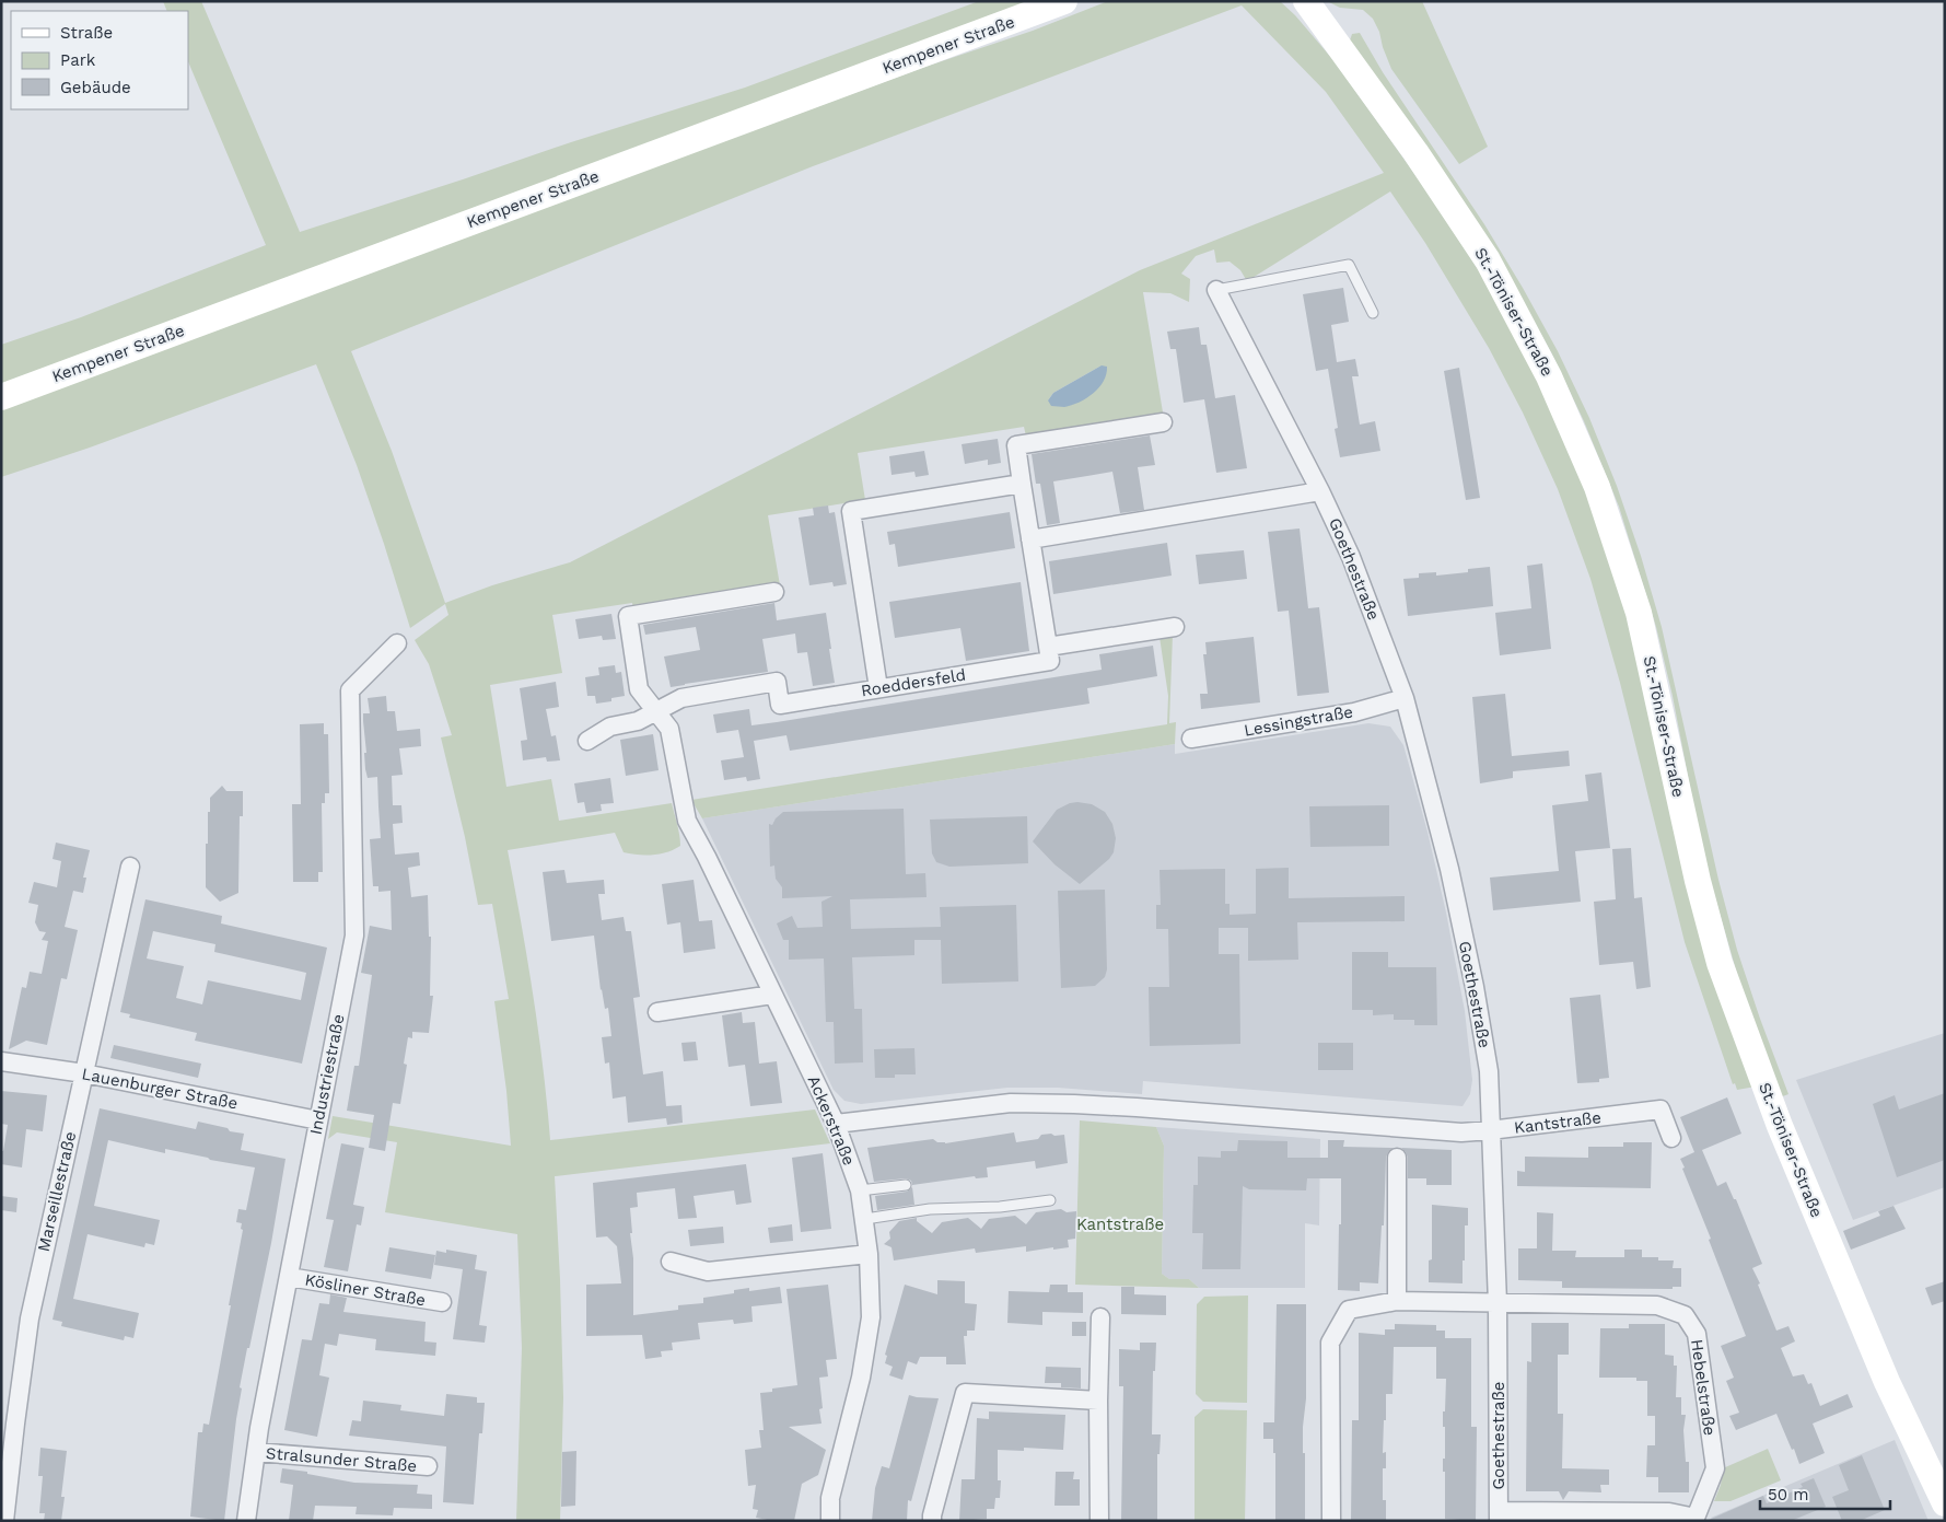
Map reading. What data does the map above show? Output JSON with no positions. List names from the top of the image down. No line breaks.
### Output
{"streets":{"main road":["Kempener Straße","St.-Töniser-Straße"],"street":["Goethestraße","Roeddersfeld","Lessingstraße","Industriestraße","Lauenburger Straße","Ackerstraße","Kantstraße","Marseillestraße","Kösliner Straße","Hebelstraße","Stralsunder Straße"]},"crossings":[["Goethestraße","Lessingstraße"],["Goethestraße","Kantstraße"],["Goethestraße","Hebelstraße"],["Roeddersfeld","Ackerstraße"],["Industriestraße","Lauenburger Straße"],["Industriestraße","Kösliner Straße"],["Industriestraße","Stralsunder Straße"],["Lauenburger Straße","Marseillestraße"],["Ackerstraße","Kantstraße"]],"parks":["Kantstraße"],"legend":["Straße","Park","Gebäude"],"scale_bar":"50 m"}
